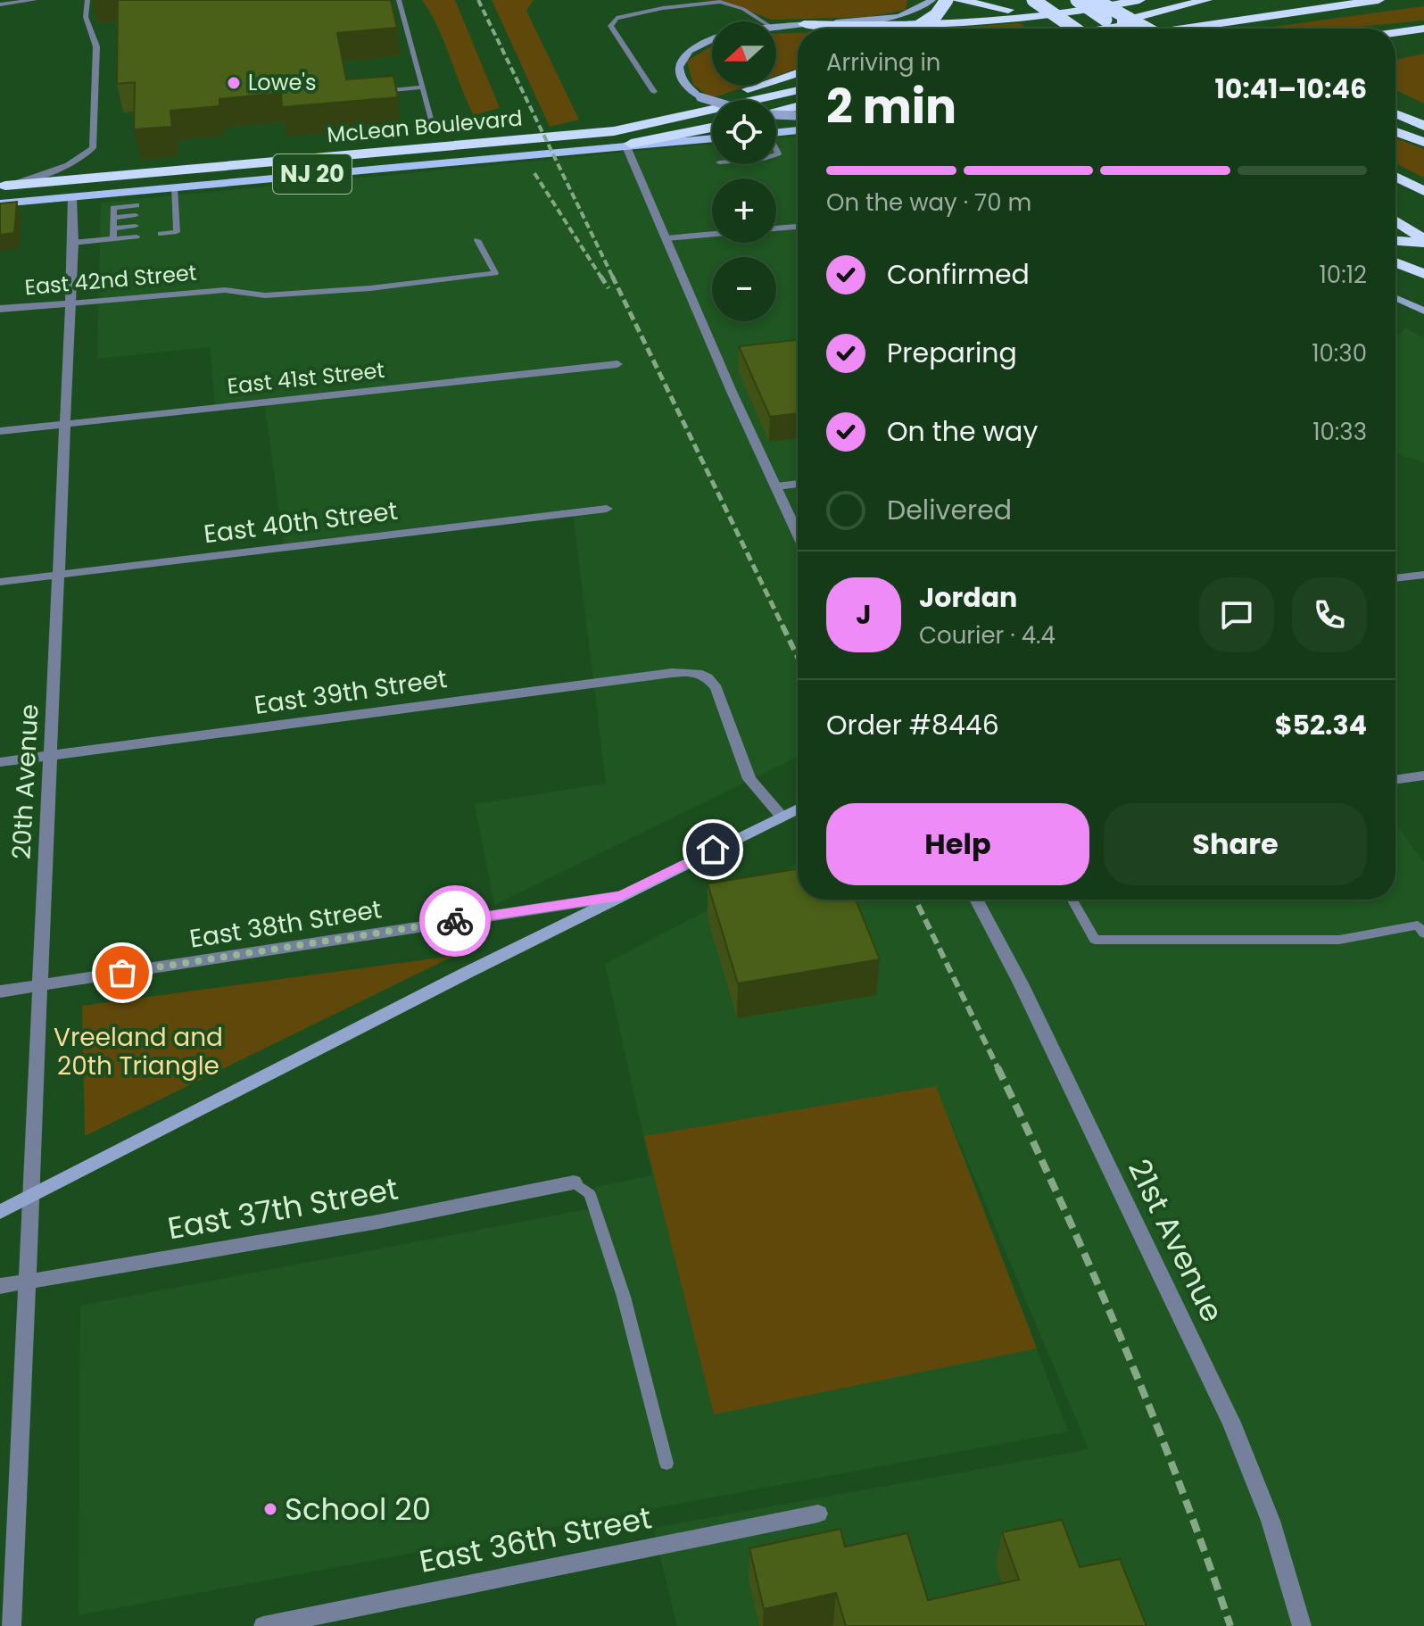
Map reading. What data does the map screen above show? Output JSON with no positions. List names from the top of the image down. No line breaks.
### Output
{"streets":{"highway":["McLean Boulevard","NJ 20"],"street":["East 42nd Street","East 41st Street","East 40th Street","East 39th Street","20th Avenue","East 38th Street","East 37th Street","21st Avenue","East 36th Street"]},"crossings":[["McLean Boulevard","20th Avenue"],["East 42nd Street","20th Avenue"],["East 41st Street","20th Avenue"],["East 40th Street","20th Avenue"],["East 39th Street","20th Avenue"],["20th Avenue","East 38th Street"],["20th Avenue","East 37th Street"]],"parks":["Vreeland and 20th Triangle"],"places":["Lowe's","School 20"],"north":"left","page":{"map_buttons":["+","−"],"heading":["2 min","Arriving in","10:41–10:46"],"panel":["Jordan","Courier · 4.4","Order #8446","$52.34"],"bar":"On the way · 70 m","list":[["Confirmed","10:12"],["Preparing","10:30"],["On the way","10:33"],"Delivered"],"round":"J","buttons":["Help","Share"]}}
